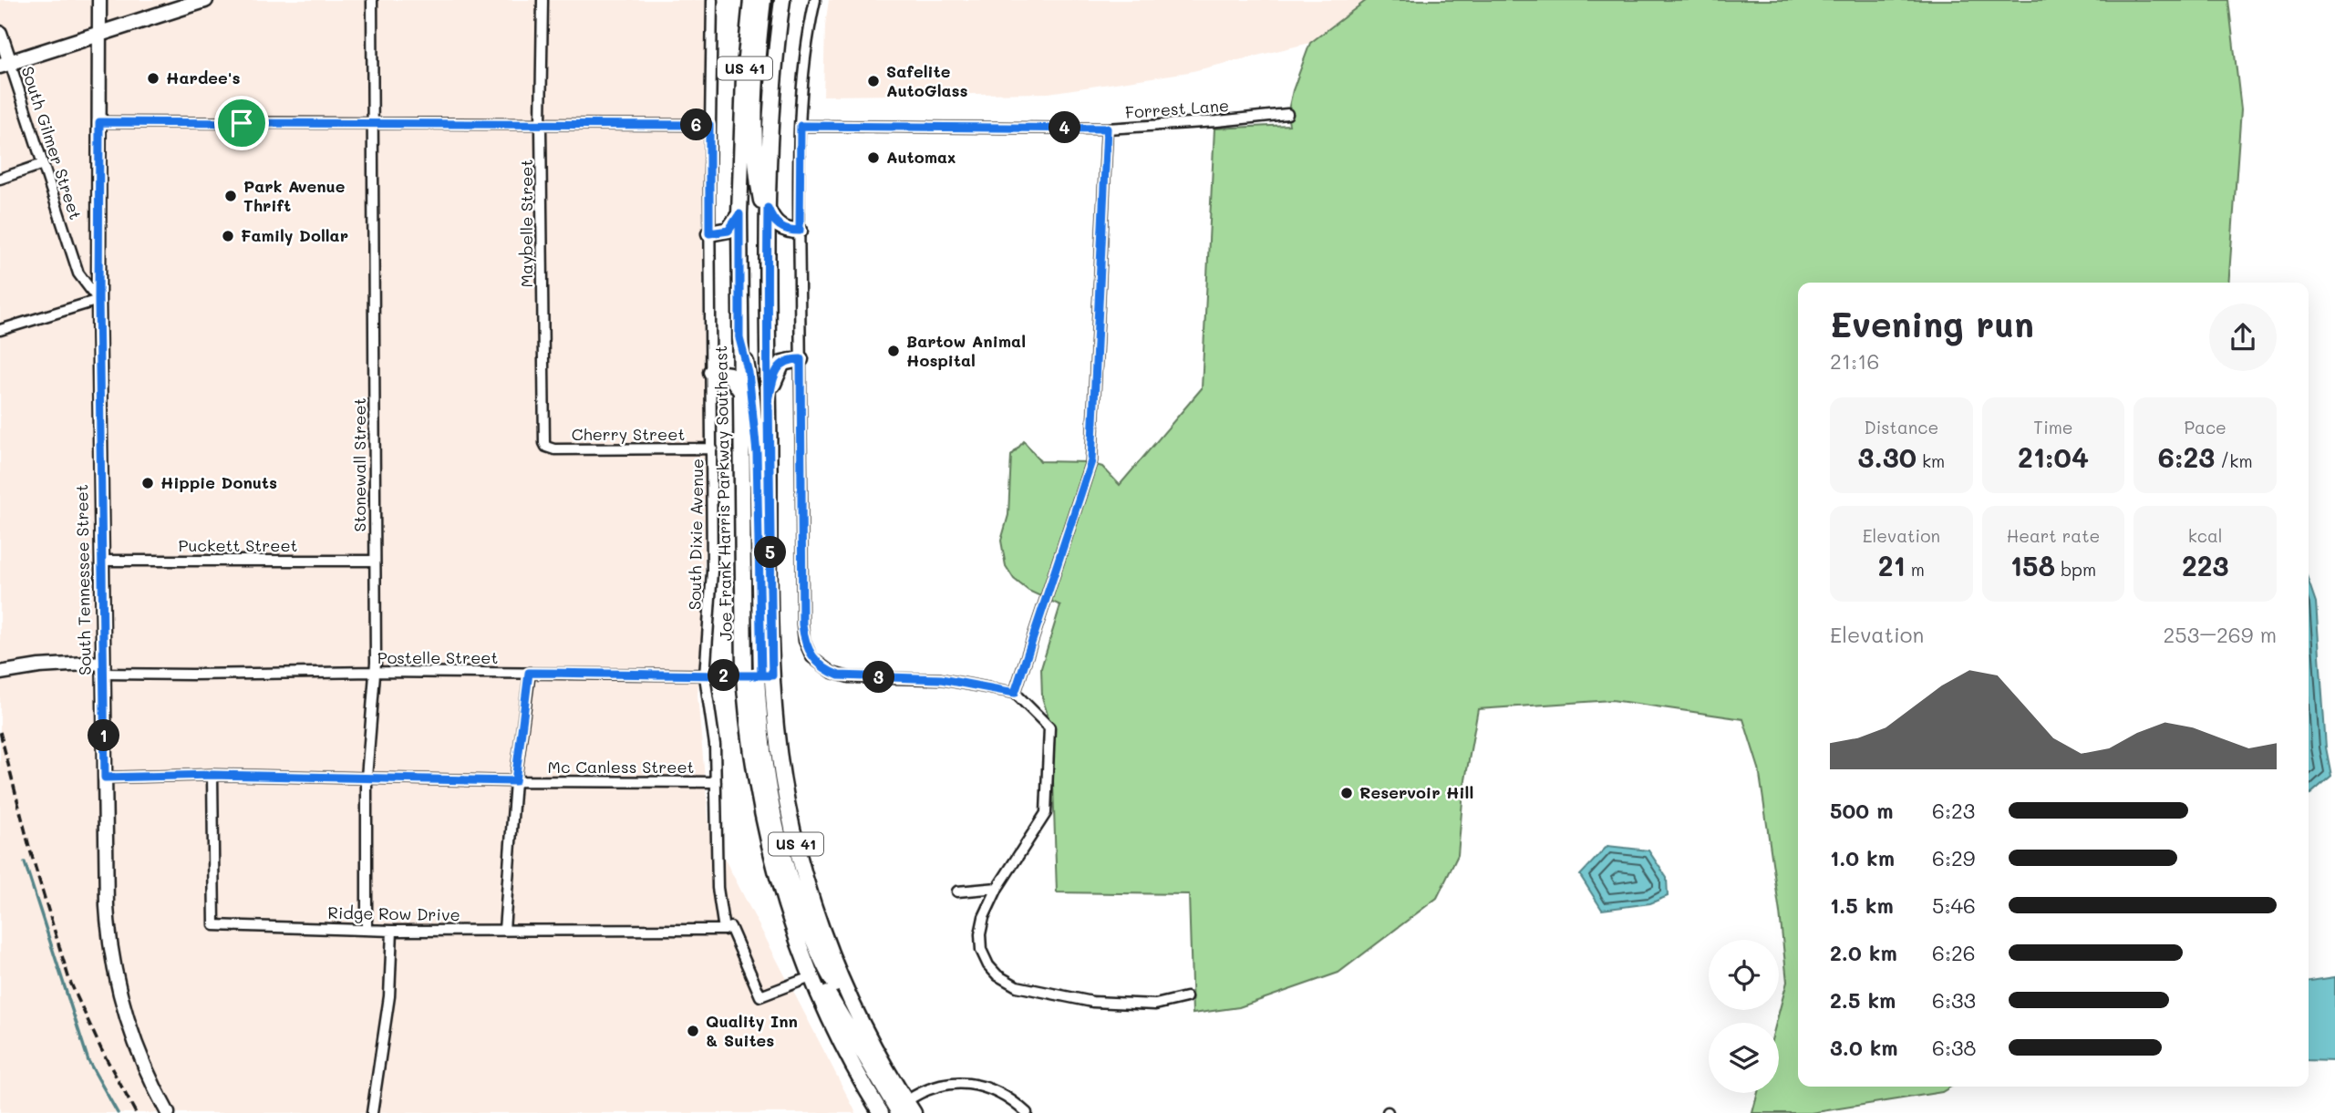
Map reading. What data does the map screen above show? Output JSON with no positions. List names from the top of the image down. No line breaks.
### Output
{"streets":{"main road":["US 41","Joe Frank Harris Parkway Southeast","South Tennessee Street"],"street":["Forrest Lane","South Gilmer Street","Maybelle Street","Cherry Street","Stonewall Street","South Dixie Avenue","Puckett Street","Postelle Street","Mc Canless Street","Ridge Row Drive"]},"crossings":[["South Gilmer Street","South Tennessee Street"],["Maybelle Street","Cherry Street"],["Cherry Street","South Dixie Avenue"],["Stonewall Street","Puckett Street"],["Stonewall Street","Postelle Street"],["Stonewall Street","Mc Canless Street"],["Stonewall Street","Ridge Row Drive"],["Joe Frank Harris Parkway Southeast","South Dixie Avenue"],["Joe Frank Harris Parkway Southeast","Postelle Street"],["South Dixie Avenue","Postelle Street"],["South Dixie Avenue","Mc Canless Street"],["South Dixie Avenue","Ridge Row Drive"],["Puckett Street","South Tennessee Street"],["South Tennessee Street","Postelle Street"],["South Tennessee Street","Mc Canless Street"],["Mc Canless Street","Ridge Row Drive"]],"places":["Hardee's","Safelite AutoGlass","Automax","Park Avenue Thrift","Family Dollar","Bartow Animal Hospital","Hippie Donuts","Reservoir Hill","Quality Inn & Suites"],"page":{"pins":["6","4","5","2","3","1"],"heading":["Evening run","21:16"],"stats":[["Distance","3.30 km"],["Time","21:04"],["Pace","6:23 /km"],["Elevation","21 m"],["Heart rate","158 bpm"],["kcal","223"]],"chart":["Elevation","253–269 m"],"list":[{"name":"500 m","note":"6:23"},{"name":"1.0 km","note":"6:29"},{"name":"1.5 km","note":"5:46"},{"name":"2.0 km","note":"6:26"},{"name":"2.5 km","note":"6:33"},{"name":"3.0 km","note":"6:38"}]}}
